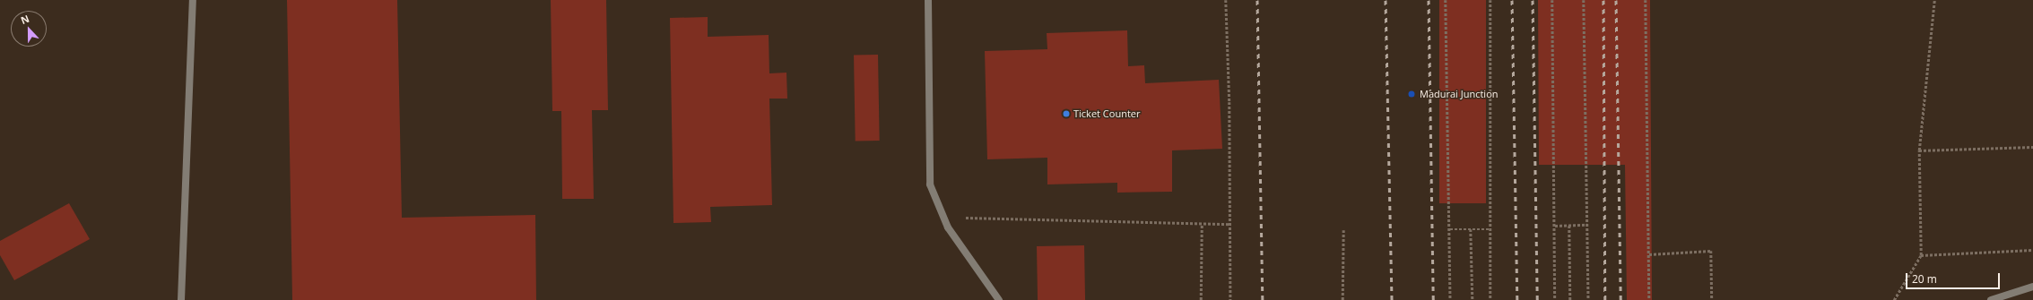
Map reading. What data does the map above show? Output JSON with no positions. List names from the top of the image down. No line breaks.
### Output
{"places":["Madurai Junction","Ticket Counter"],"scale_bar":"20 m","north":"top"}
